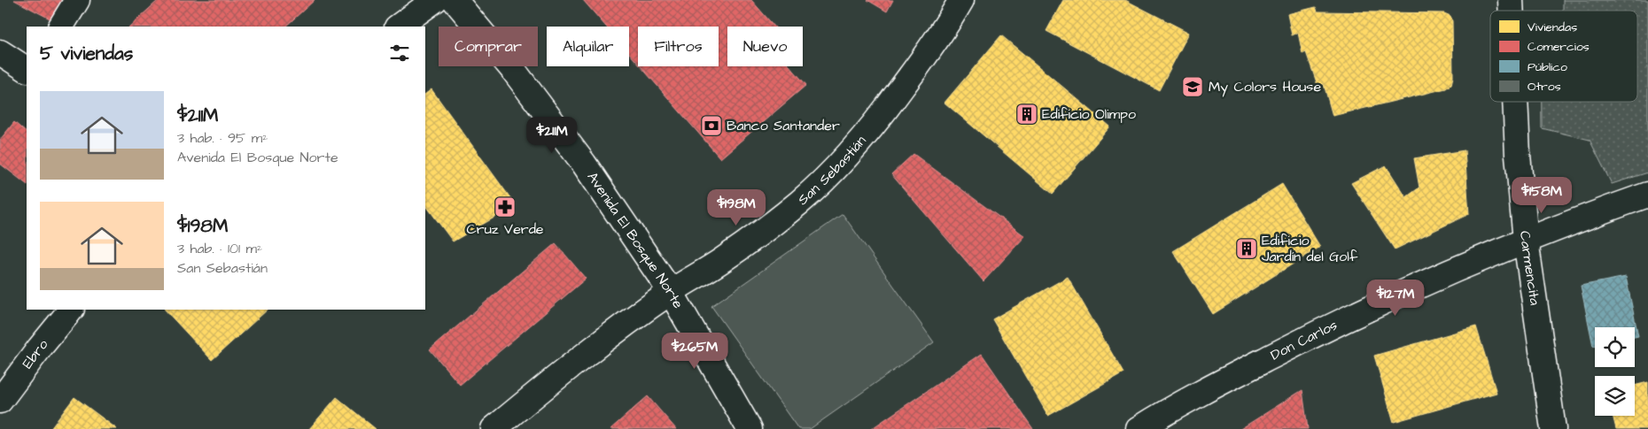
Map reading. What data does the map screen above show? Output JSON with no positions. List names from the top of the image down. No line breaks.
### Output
{"streets":{"street":["San Sebastián","Avenida El Bosque Norte","Carmencita","Don Carlos","Ebro"]},"crossings":[["San Sebastián","Avenida El Bosque Norte"],["Carmencita","Don Carlos"]],"places":{"school or university":["My Colors House"],"building":["Edificio Olimpo","Edificio Jardín del Golf"],"bank":["Banco Santander"],"pharmacy":["Cruz Verde"]},"legend":["Viviendas","Comercios","Público","Otros"],"page":{"chip":["Comprar","Alquilar","Filtros","Nuevo"],"heading":"5 viviendas","list":[{"name":"$211M","note":"3 hab. · 95 m² · Avenida El Bosque Norte"},{"name":"$198M","note":"3 hab. · 101 m² · San Sebastián"}],"price":["$211M","$158M","$198M","$127M","$265M"]}}
